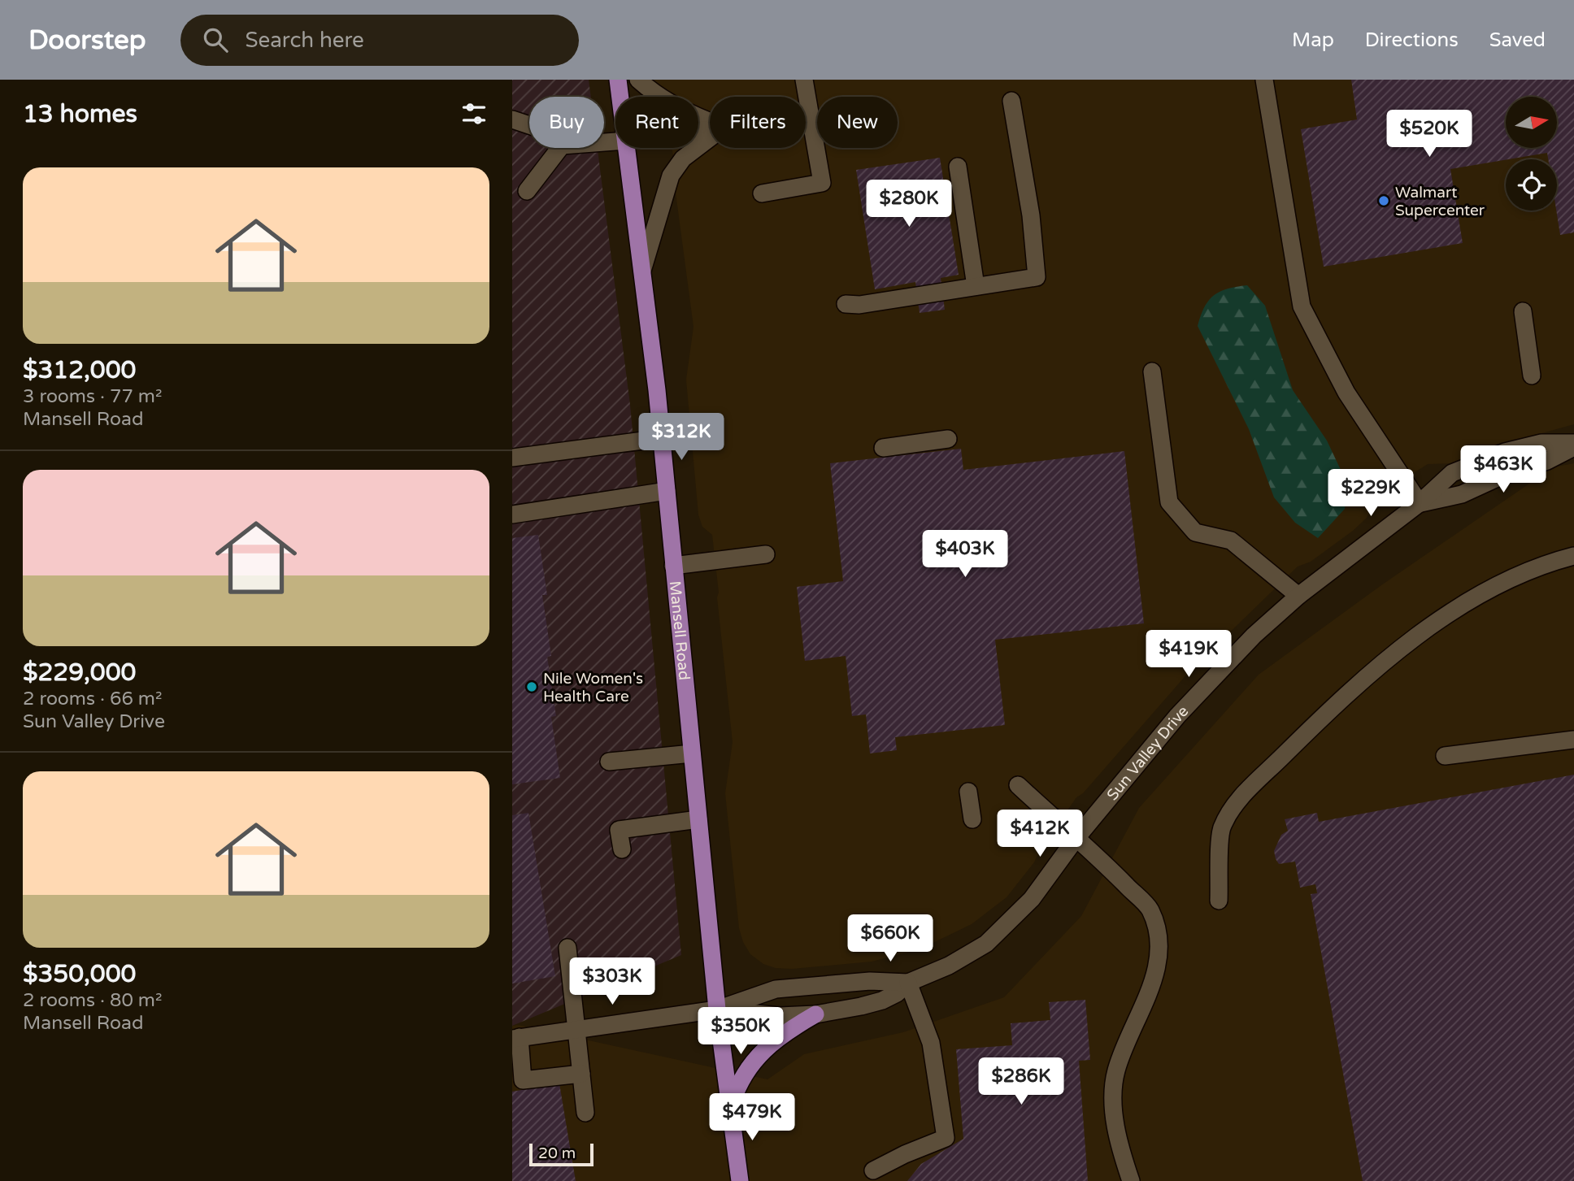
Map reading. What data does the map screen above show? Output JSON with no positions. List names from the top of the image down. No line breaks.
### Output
{"streets":{"main road":["Mansell Road"],"street":["Sun Valley Drive"]},"crossings":[["Mansell Road","Sun Valley Drive"]],"places":["Walmart Supercenter","Nile Women's Health Care"],"scale_bar":"20 m","north":"right","page":{"header":"Doorstep","search":"Search here","nav":["Map","Directions","Saved"],"heading":"13 homes","chip":["Buy","Rent","Filters","New"],"price":["$520K","$280K","$312K","$463K","$229K","$403K","$419K","$412K","$660K","$303K","$350K","$286K","$479K"],"list":[{"name":"$312,000","note":"3 rooms · 77 m² · Mansell Road"},{"name":"$229,000","note":"2 rooms · 66 m² · Sun Valley Drive"},{"name":"$350,000","note":"2 rooms · 80 m² · Mansell Road"}],"scale":"20 m"}}
